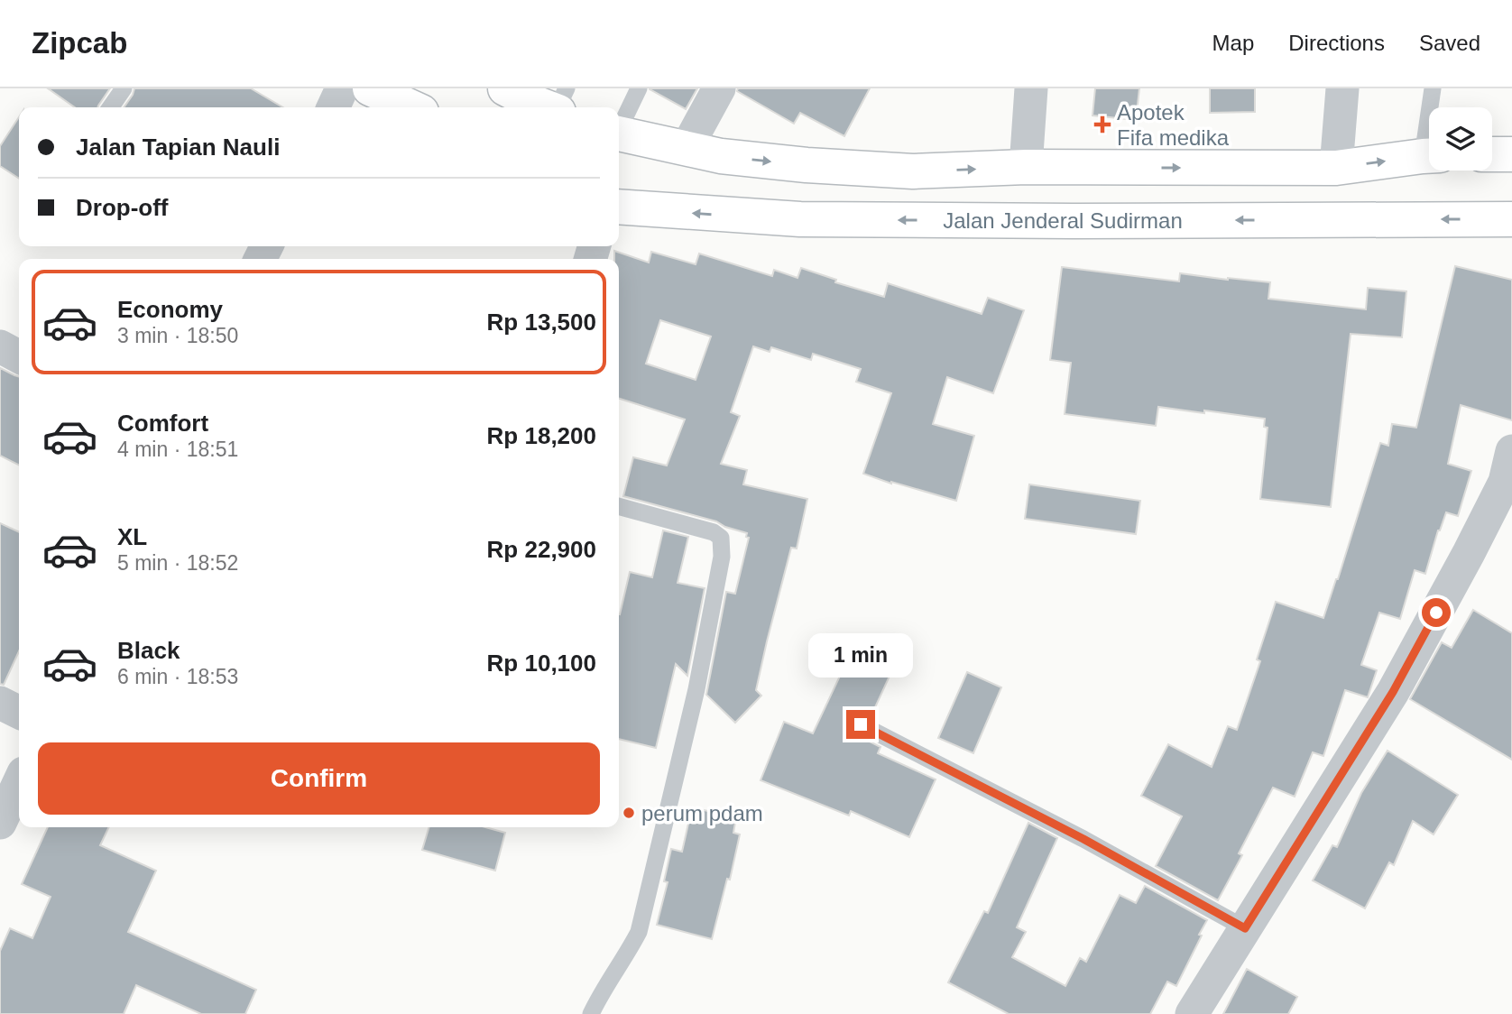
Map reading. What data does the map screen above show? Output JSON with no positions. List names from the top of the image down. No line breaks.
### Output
{"streets":{"main road":["Jalan Jenderal Sudirman"]},"places":{"health":["Apotek Fifa medika"],"other":["perum pdam"]},"page":{"header":"Zipcab","nav":["Map","Directions","Saved"],"banner":["Jalan Tapian Nauli","Drop-off"],"list":[{"name":"Economy","note":"3 min · 18:50","value":"Rp 13,500"},{"name":"Comfort","note":"4 min · 18:51","value":"Rp 18,200"},{"name":"XL","note":"5 min · 18:52","value":"Rp 22,900"},{"name":"Black","note":"6 min · 18:53","value":"Rp 10,100"}],"bubble":"1 min","buttons":"Confirm"}}
